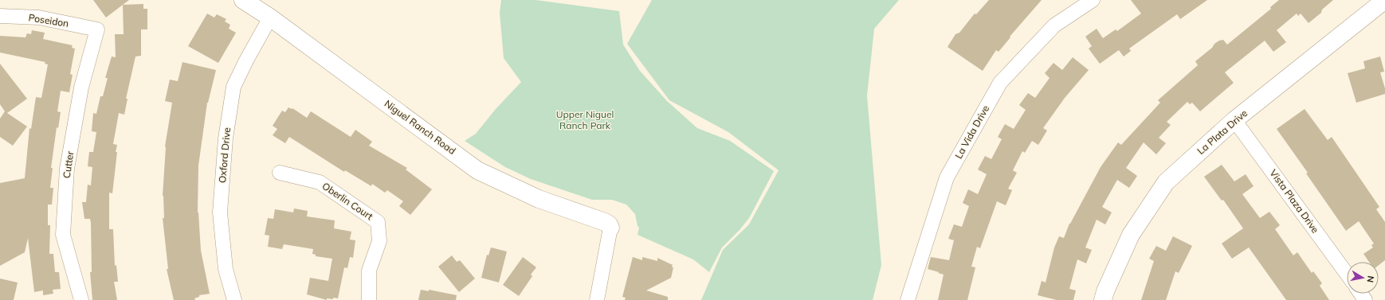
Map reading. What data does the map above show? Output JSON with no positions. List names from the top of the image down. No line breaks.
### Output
{"streets":{"street":["Poseidon","Niguel Ranch Road","La Vida Drive","La Plata Drive","Oxford Drive","Cutter","Oberlin Court","Vista Plaza Drive"]},"crossings":[["Poseidon","Cutter"],["Niguel Ranch Road","Oxford Drive"],["La Plata Drive","Vista Plaza Drive"]],"parks":["Upper Niguel Ranch Park"],"north":"right"}
